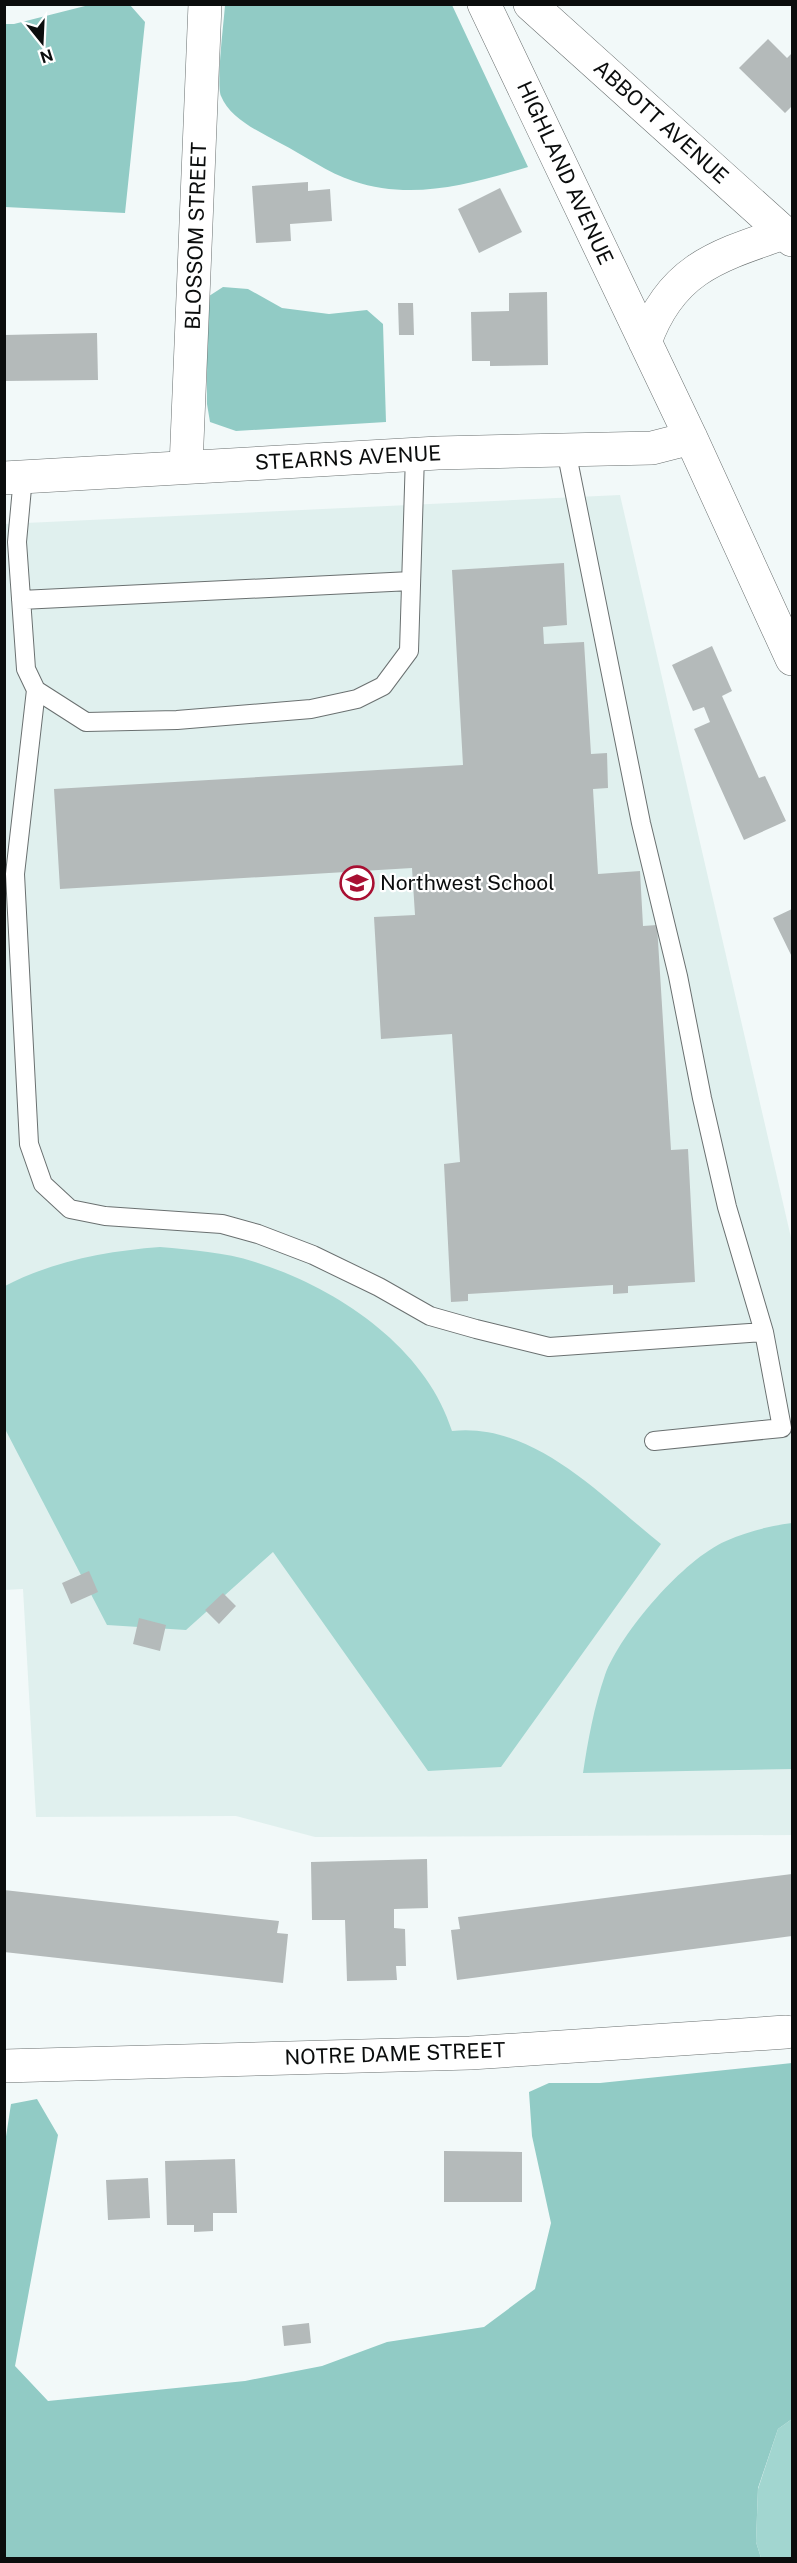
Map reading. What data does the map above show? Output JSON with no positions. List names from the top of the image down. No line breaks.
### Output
{"streets":{"street":["ABBOTT AVENUE","HIGHLAND AVENUE","BLOSSOM STREET","STEARNS AVENUE","NOTRE DAME STREET"]},"crossings":[["HIGHLAND AVENUE","STEARNS AVENUE"],["BLOSSOM STREET","STEARNS AVENUE"]],"places":{"school or university":["Northwest School"]},"north":"bottom"}
